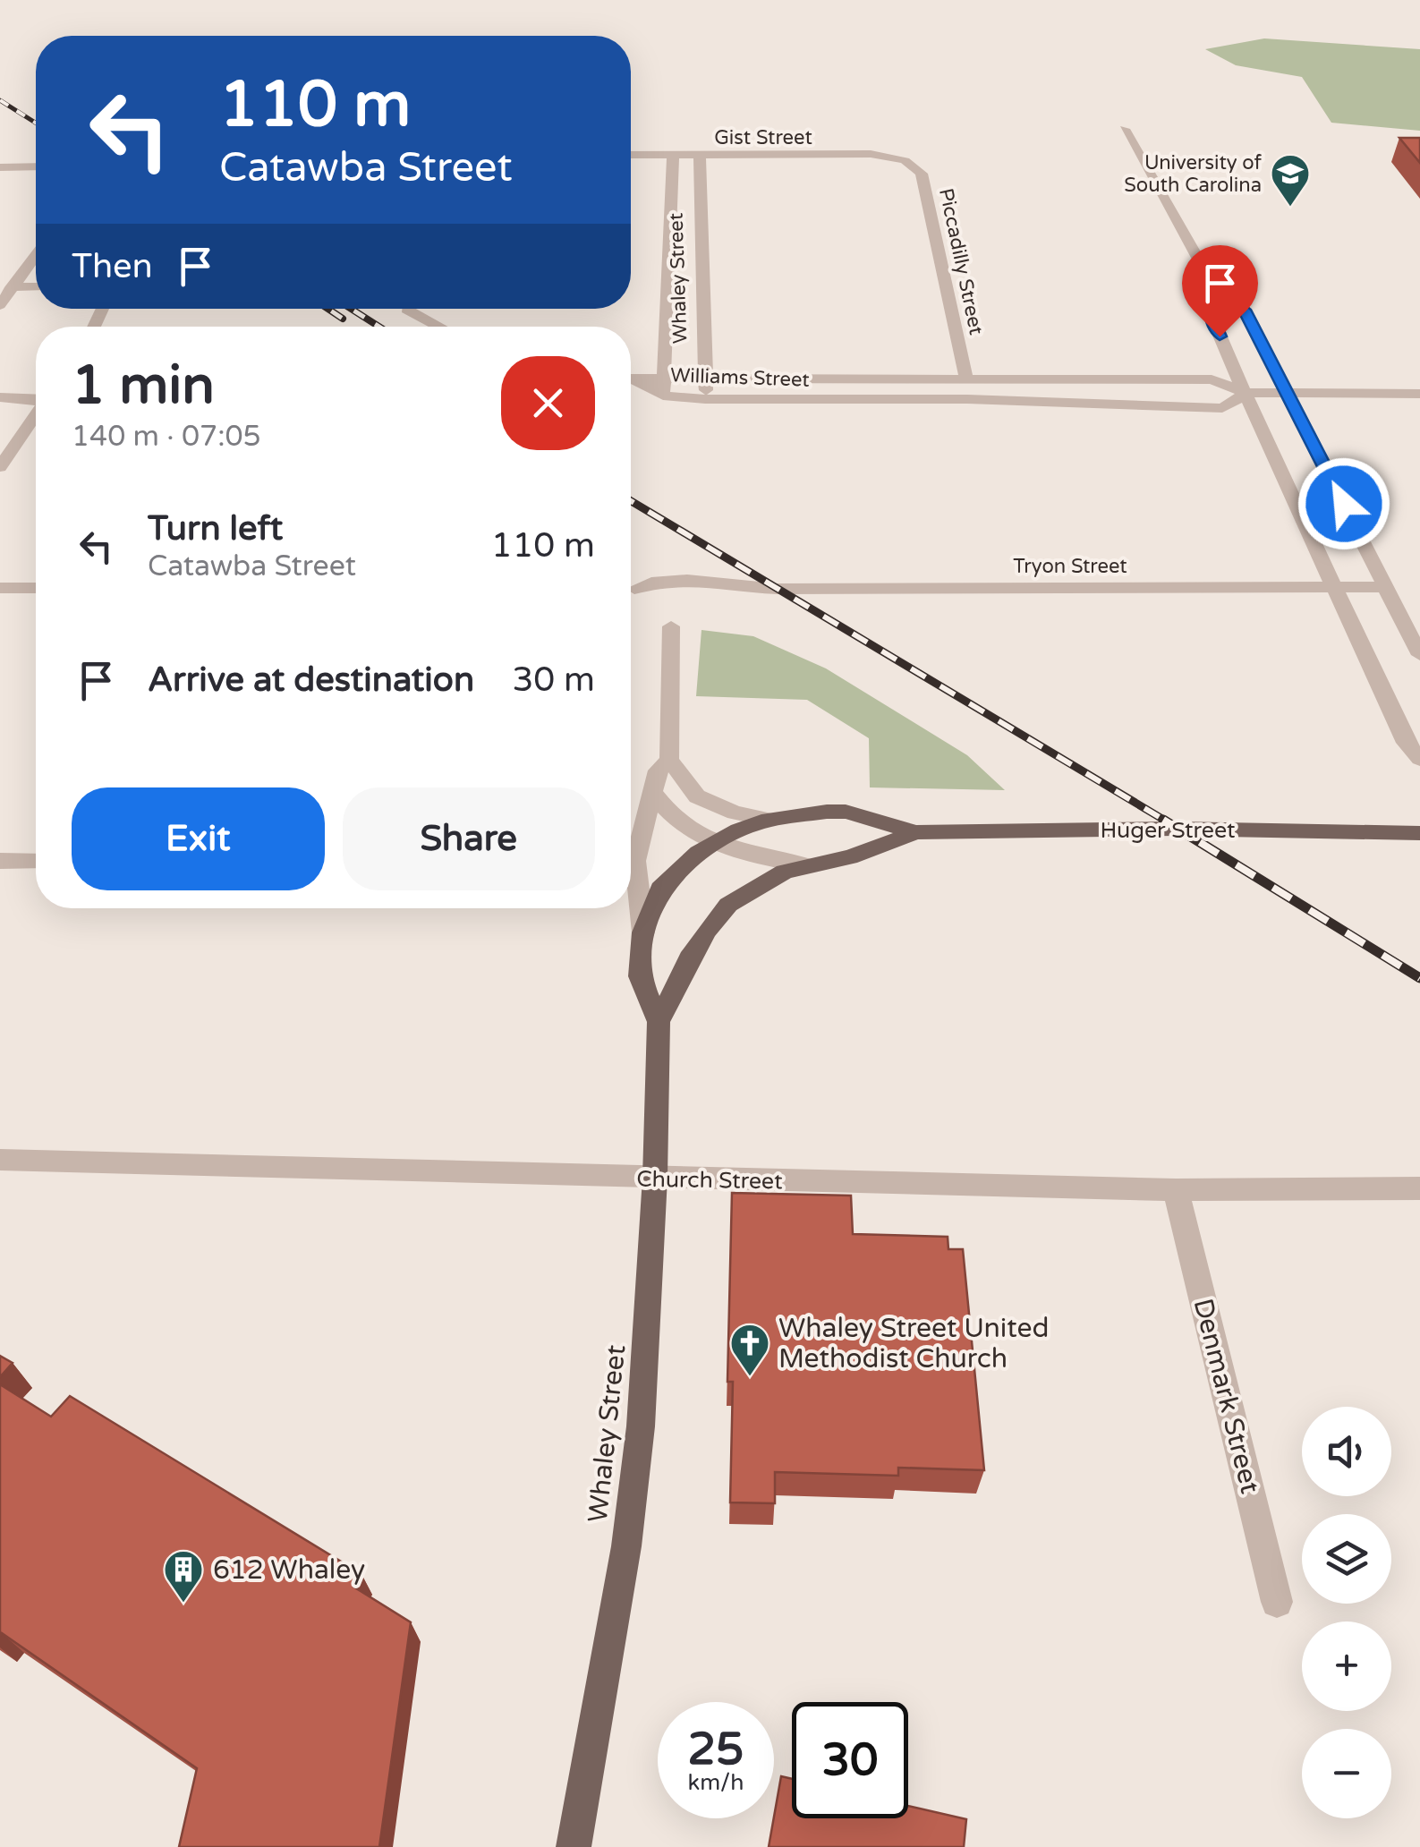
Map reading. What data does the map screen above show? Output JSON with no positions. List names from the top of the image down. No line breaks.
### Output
{"streets":{"main road":["Whaley Street","Huger Street"],"street":["Gist Street","Piccadilly Street","Williams Street","Tryon Street","Church Street","Denmark Street"]},"crossings":[["Gist Street","Piccadilly Street"],["Gist Street","Whaley Street"],["Piccadilly Street","Williams Street"],["Whaley Street","Williams Street"],["Whaley Street","Huger Street"],["Whaley Street","Church Street"],["Church Street","Denmark Street"]],"places":{"school or university":["University of South Carolina"],"church":["Whaley Street United Methodist Church"],"building":["612 Whaley"]},"page":{"turn":["110 m","Catawba Street"],"then":"Then","heading":["1 min","140 m · 07:05"],"list":[{"name":"Turn left","note":"Catawba Street","value":"110 m"},{"name":"Arrive at destination","value":"30 m"}],"buttons":["Exit","Share"],"map_buttons":["+","−"],"speed":"25 km/h","limit":"30"}}
